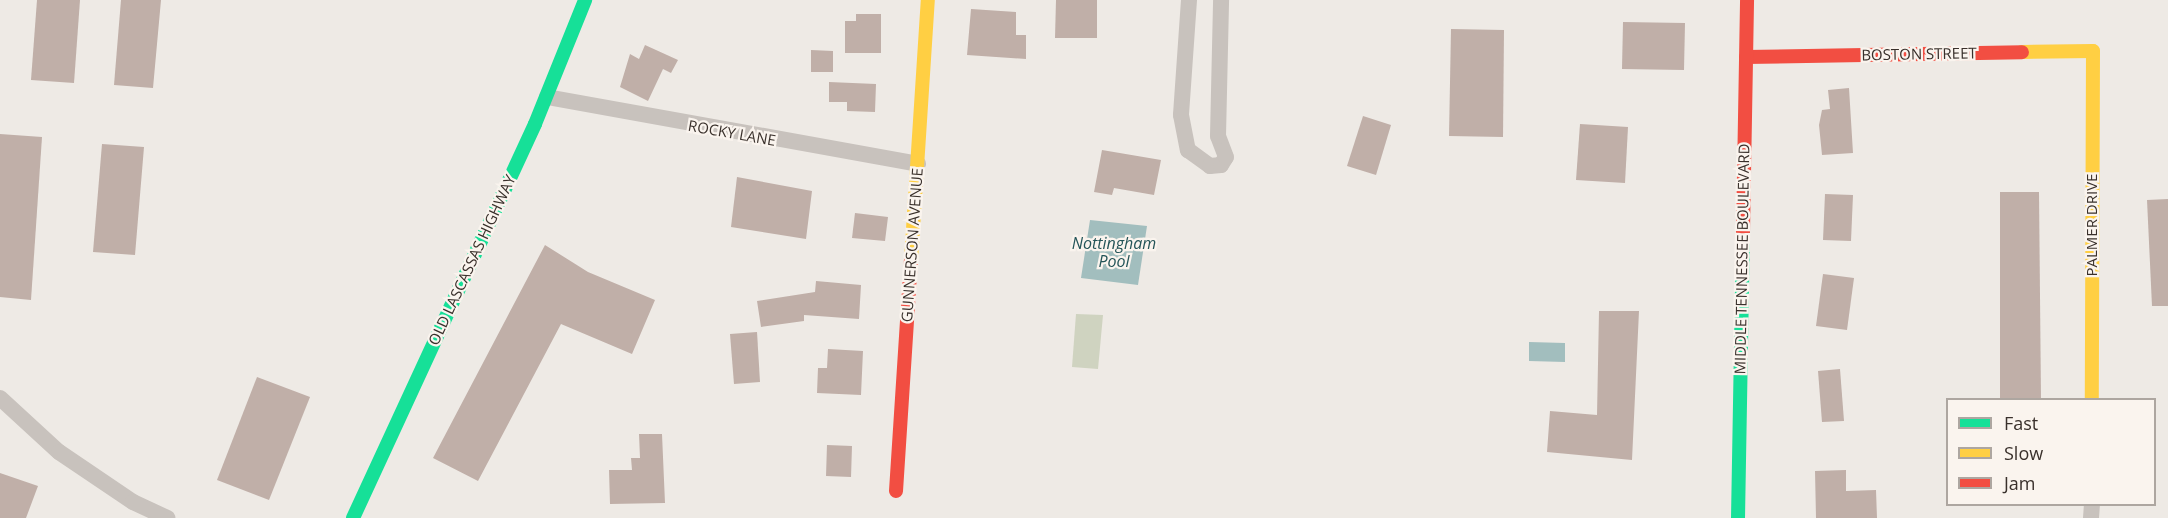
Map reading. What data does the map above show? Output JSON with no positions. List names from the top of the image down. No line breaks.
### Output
{"streets":{"street":["BOSTON STREET","ROCKY LANE","PALMER DRIVE","GUNNERSON AVENUE","MIDDLE TENNESSEE BOULEVARD","OLD LASCASSAS HIGHWAY"]},"crossings":[["BOSTON STREET","PALMER DRIVE"],["BOSTON STREET","MIDDLE TENNESSEE BOULEVARD"],["ROCKY LANE","GUNNERSON AVENUE"],["ROCKY LANE","OLD LASCASSAS HIGHWAY"]],"water":["Nottingham Pool"],"legend":["Fast","Slow","Jam"]}
